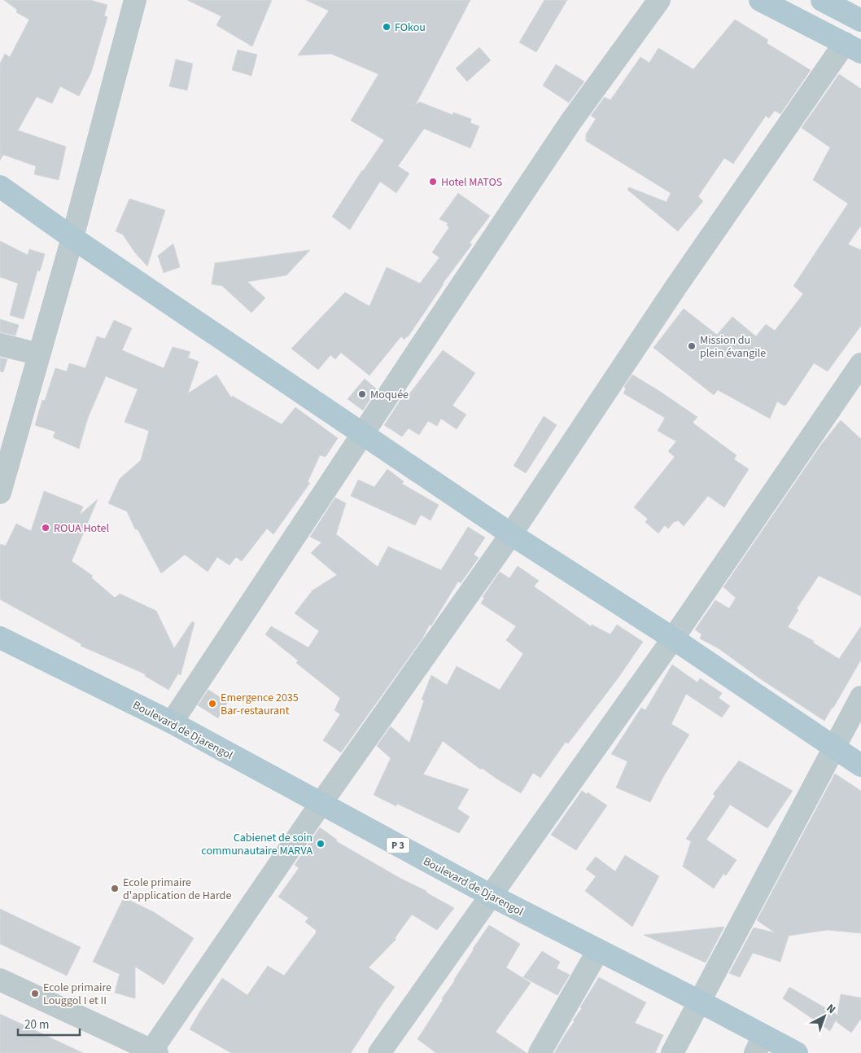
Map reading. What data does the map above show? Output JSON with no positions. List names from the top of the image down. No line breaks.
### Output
{"streets":{"main road":["Boulevard de Djarengol","P 3"]},"places":["FOkou","Hotel MATOS","Mission du plein évangile","Moquée","ROUA Hotel","Emergence 2035 Bar-restaurant","Cabienet de soin communautaire MARVA","Ecole primaire d'application de Harde","Ecole primaire Louggol I et II"],"scale_bar":"20 m","north":"top right"}
